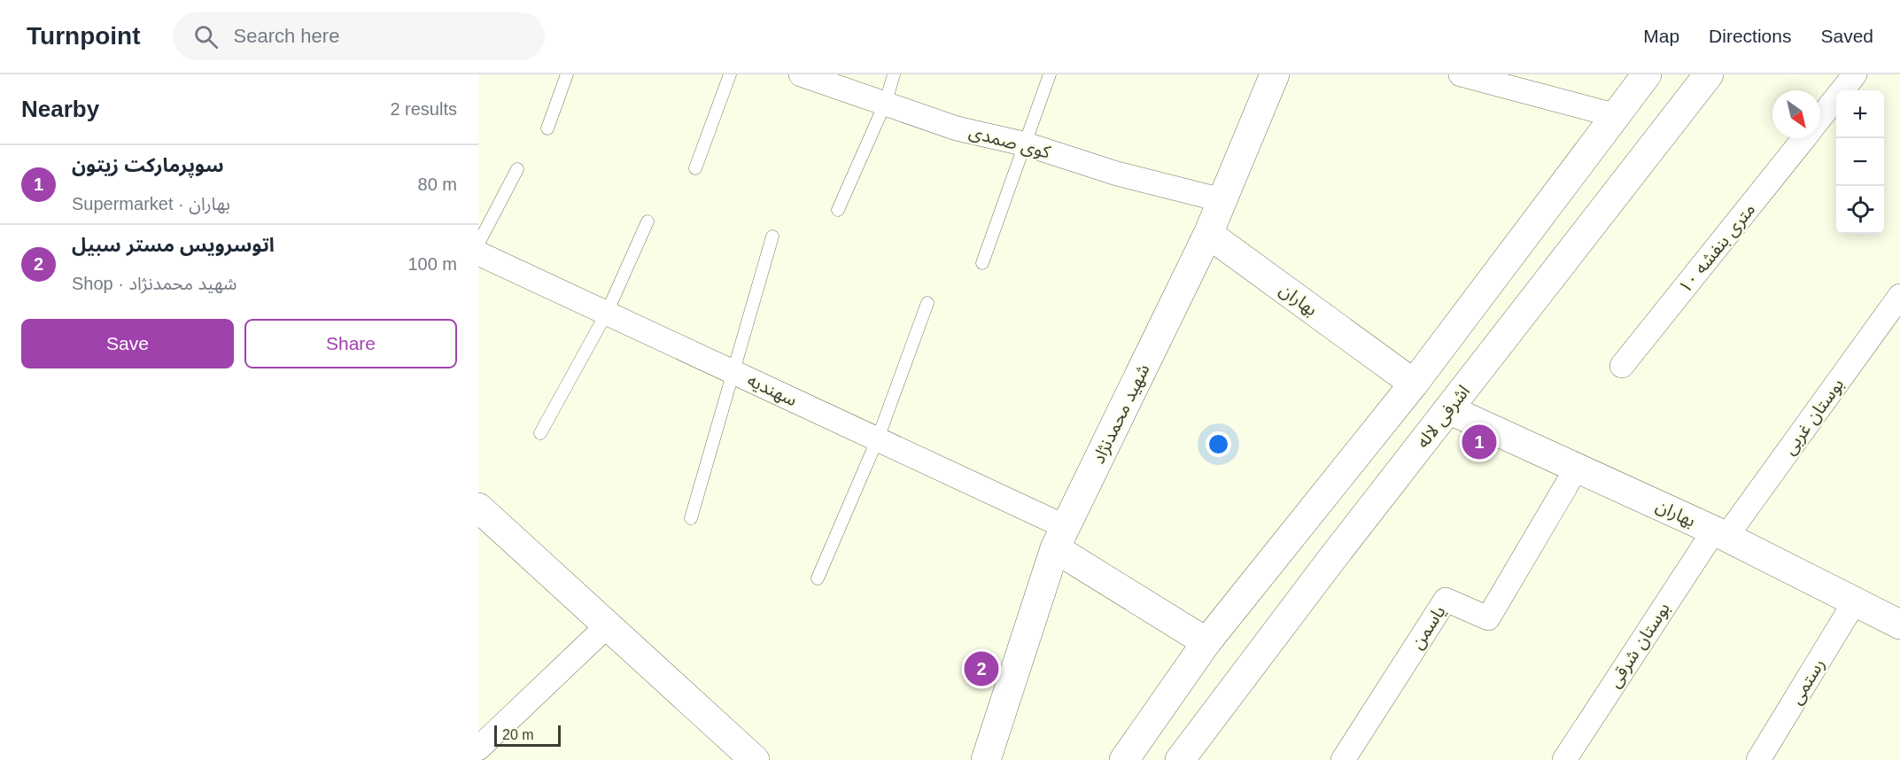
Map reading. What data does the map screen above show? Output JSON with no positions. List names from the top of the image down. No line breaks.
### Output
{"streets":{"main road":["بهاران","شهید محمدنژاد","اشرفی لاله"],"street":["کوی صمدی","۱۰ متری بنفشه","سهندیه","بوستان غربی","یاسمن","بوستان شرقی","رستمی"]},"crossings":[["کوی صمدی","شهید محمدنژاد"],["بهاران","شهید محمدنژاد"],["بهاران","اشرفی لاله"],["بهاران","بوستان غربی"],["بهاران","یاسمن"],["بهاران","بوستان شرقی"],["بهاران","رستمی"],["سهندیه","شهید محمدنژاد"],["بوستان غربی","بوستان شرقی"]],"scale_bar":"20 m","north":"bottom right","page":{"header":"Turnpoint","search":"Search here","nav":["Map","Directions","Saved"],"heading":["Nearby","2 results"],"map_buttons":["+","−"],"list":[{"mark":"1","name":"سوپرمارکت زیتون","note":"Supermarket · بهاران","value":"80 m"},{"mark":"2","name":"اتوسرویس مستر سبیل","note":"Shop · شهید محمدنژاد","value":"100 m"}],"buttons":["Save","Share"],"pins":["1","2"],"scale":"20 m"}}
